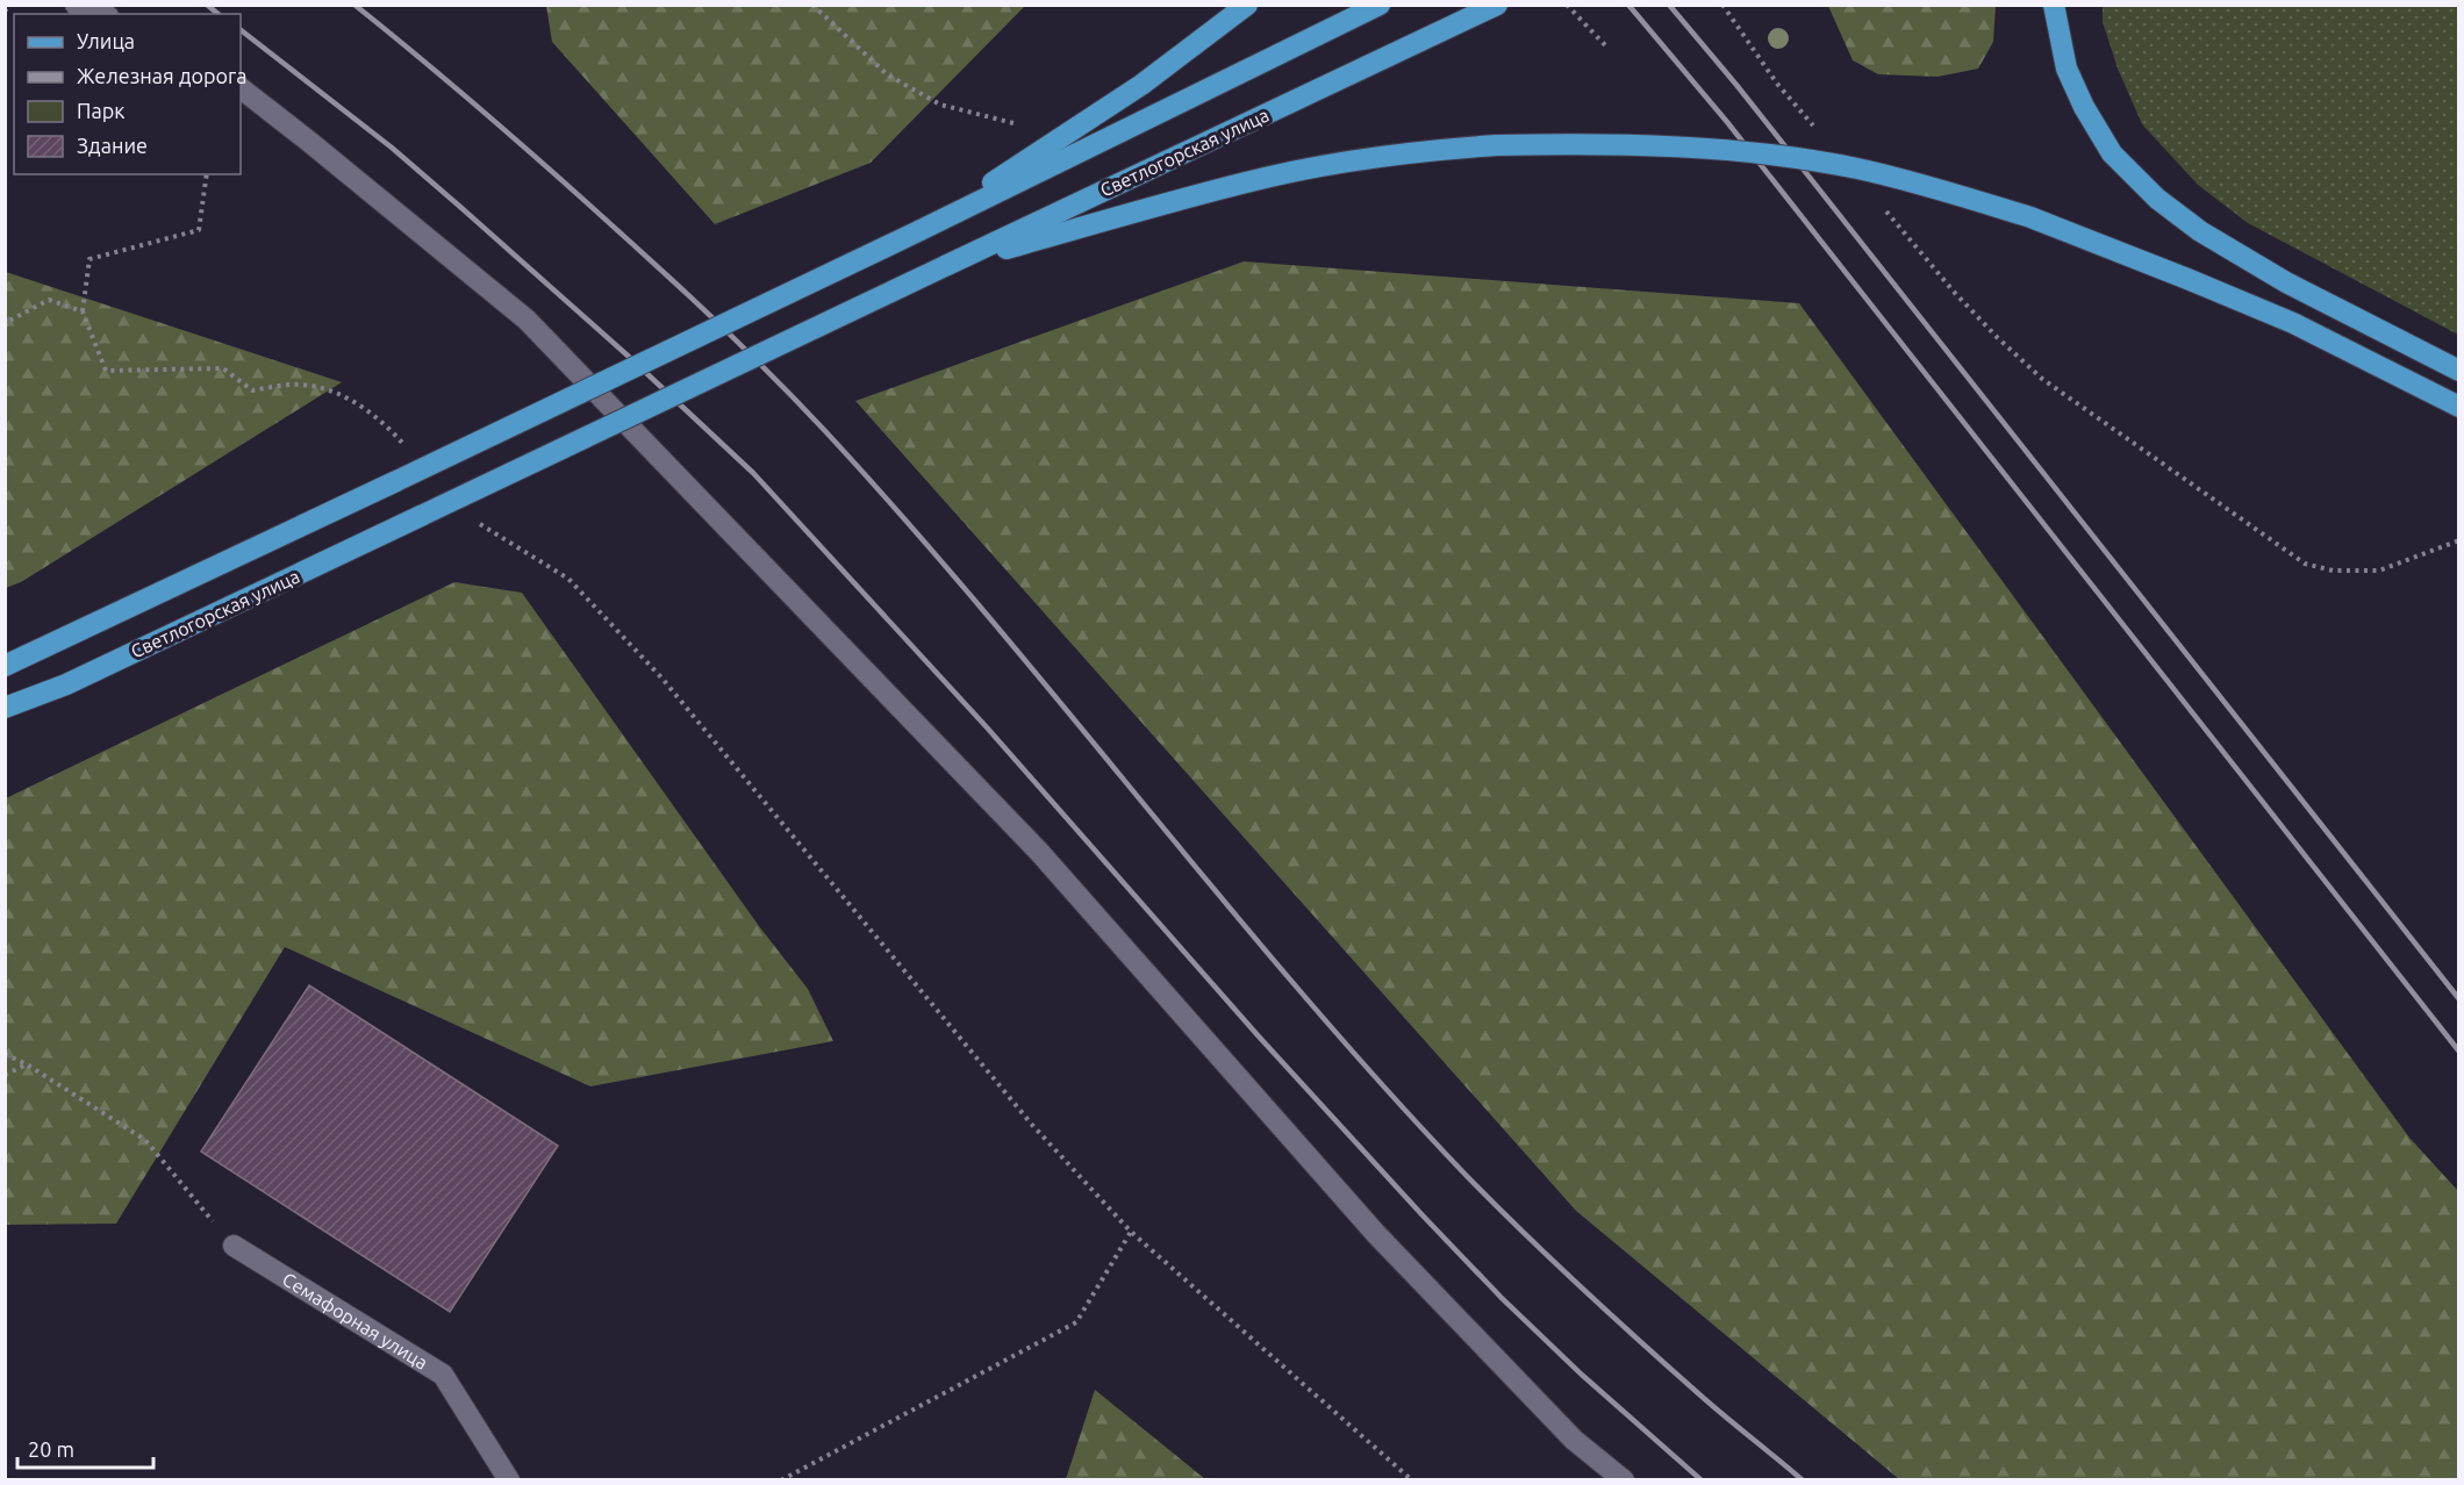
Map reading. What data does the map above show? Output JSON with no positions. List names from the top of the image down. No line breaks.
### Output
{"streets":{"main road":["Светлогорская улица"],"street":["Семафорная улица"]},"legend":["Улица","Железная дорога","Парк","Здание"],"scale_bar":"20 m"}
